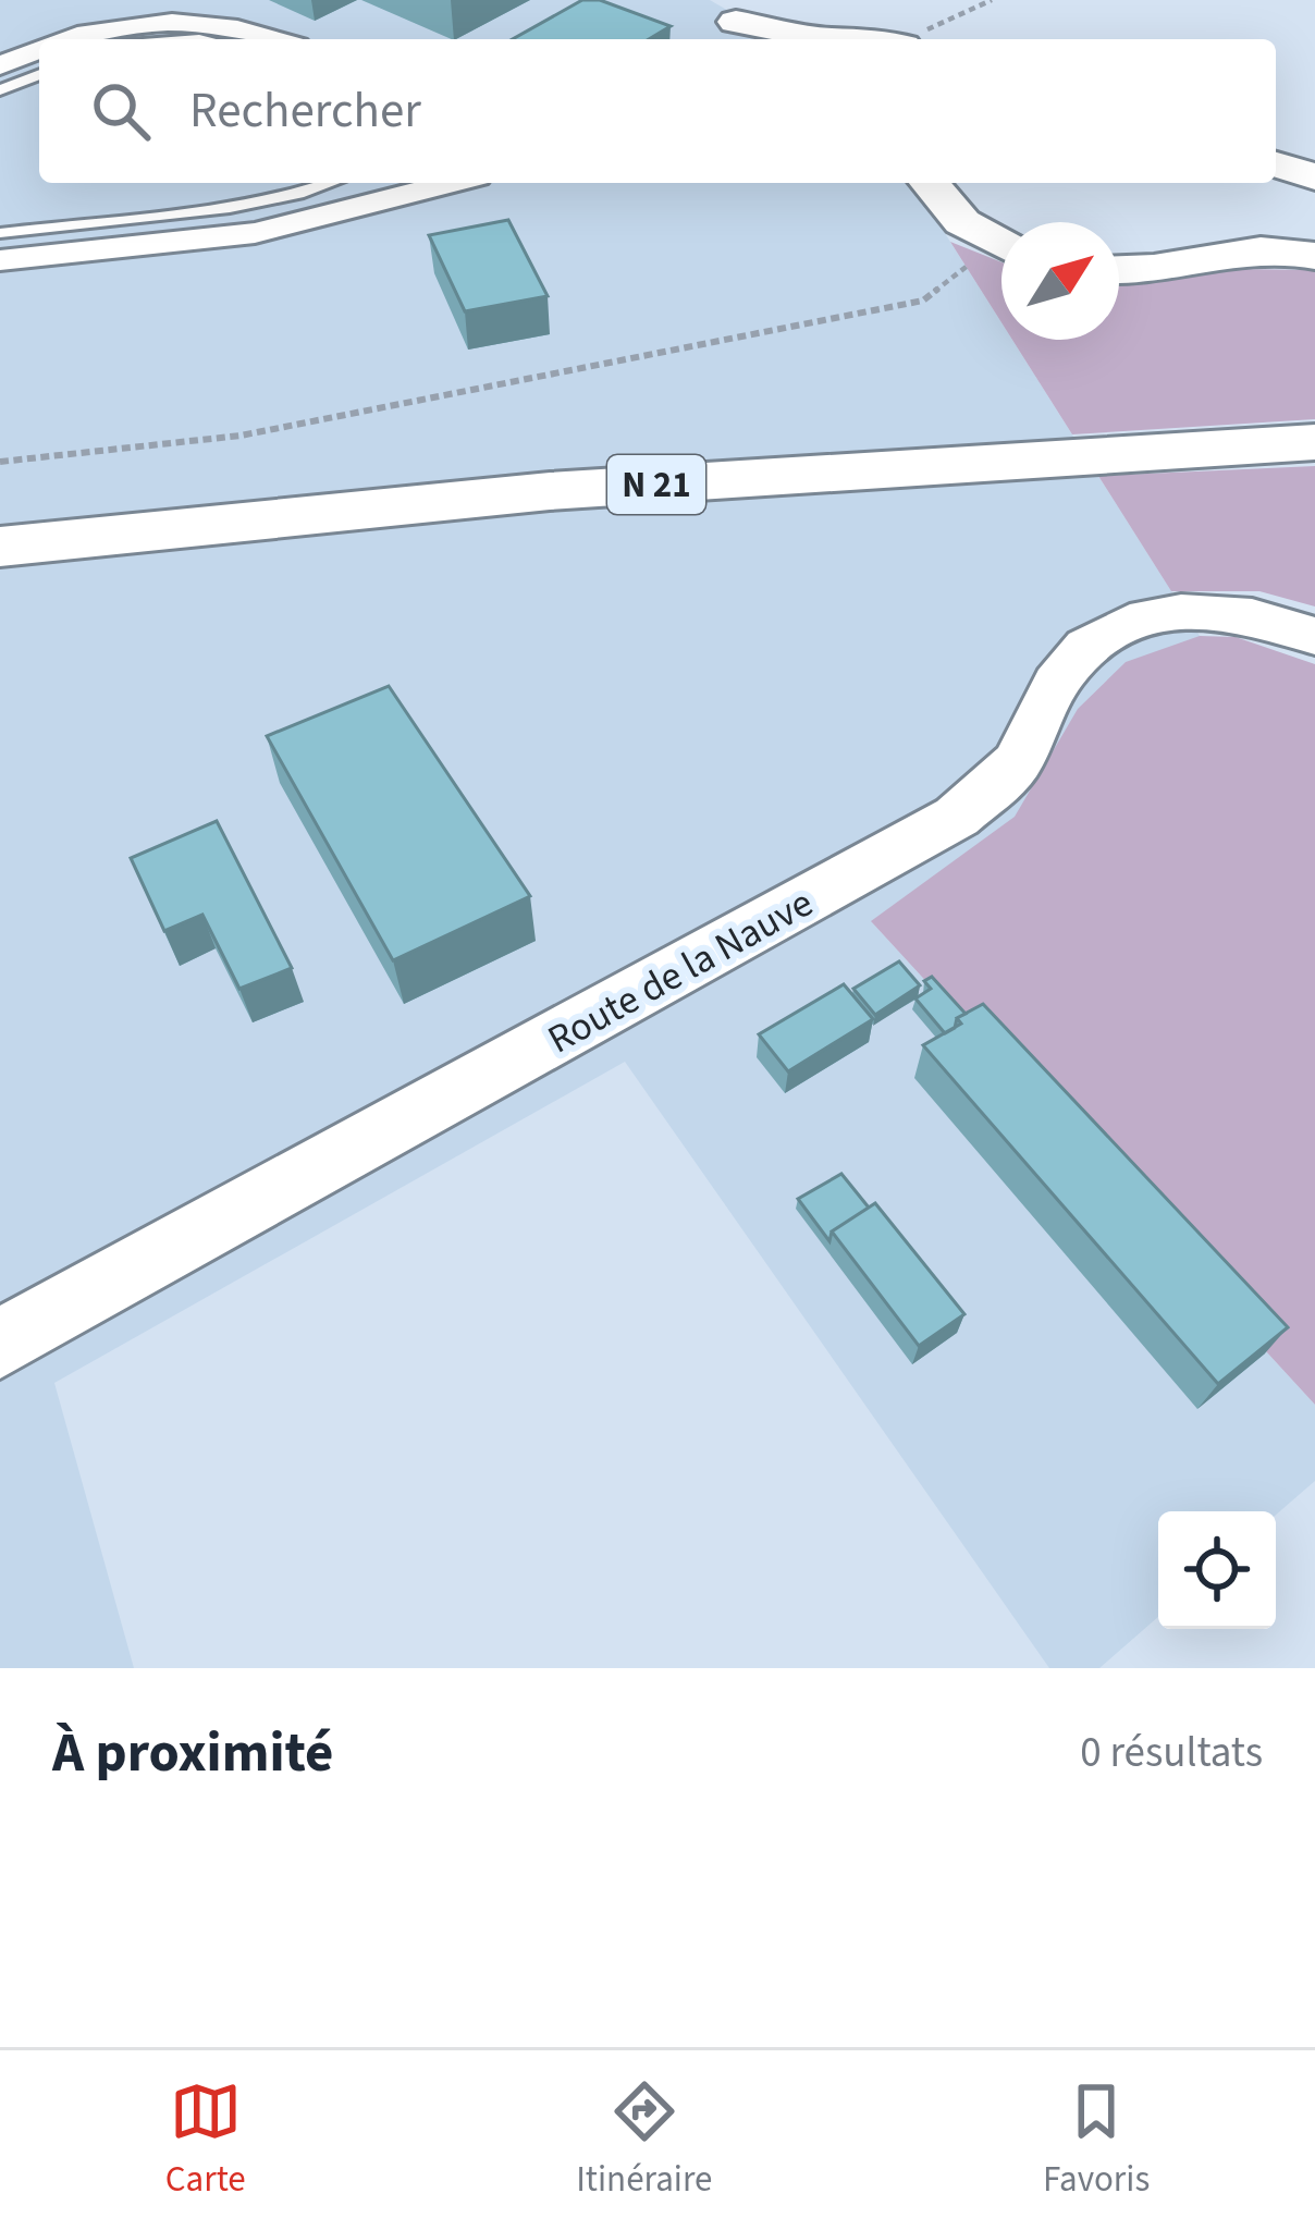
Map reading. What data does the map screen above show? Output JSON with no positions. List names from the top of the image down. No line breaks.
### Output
{"streets":{"main road":["N 21"],"street":["Route de la Nauve"]},"north":"top right","page":{"search":"Rechercher","heading":["À proximité","0 résultats"],"nav":["Carte","Itinéraire","Favoris"]}}
